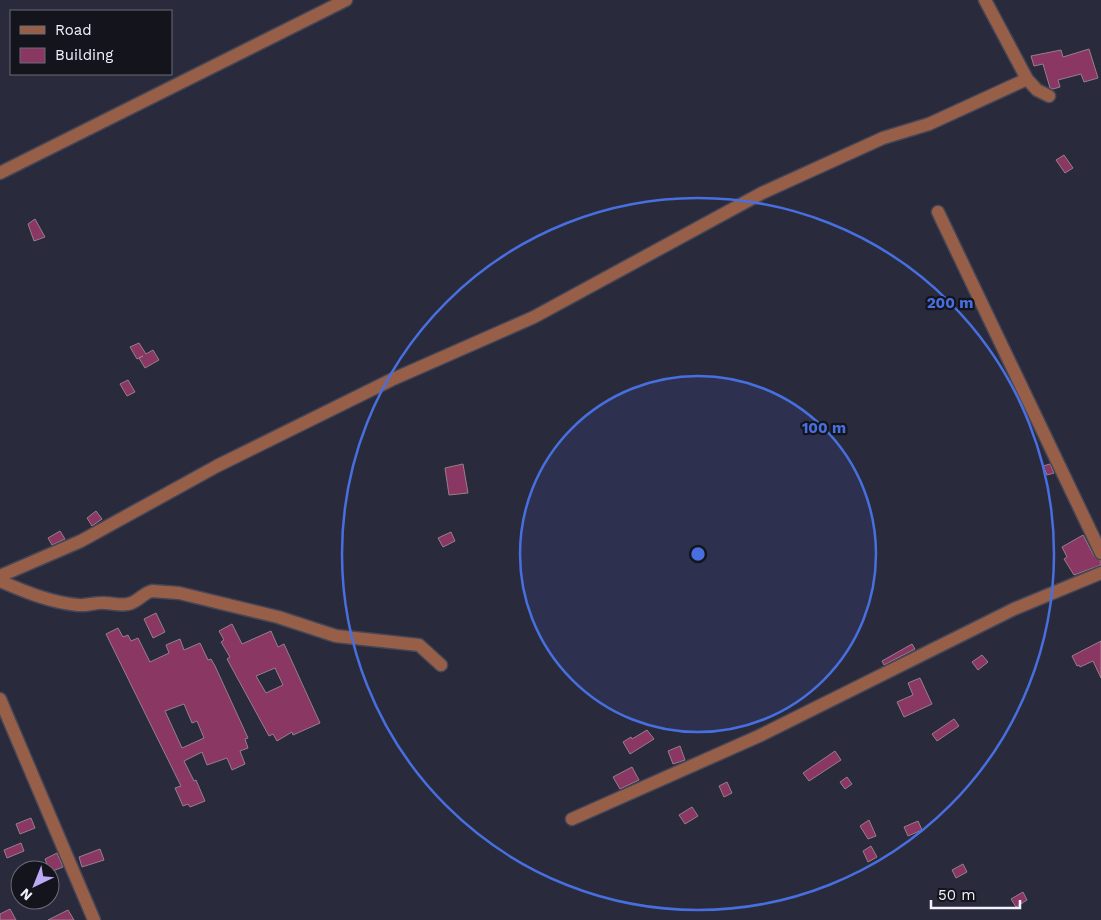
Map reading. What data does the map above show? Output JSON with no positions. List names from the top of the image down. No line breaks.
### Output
{"legend":["Road","Building"],"scale_bar":"50 m","north":"bottom left","rings":["200 m","100 m"]}
